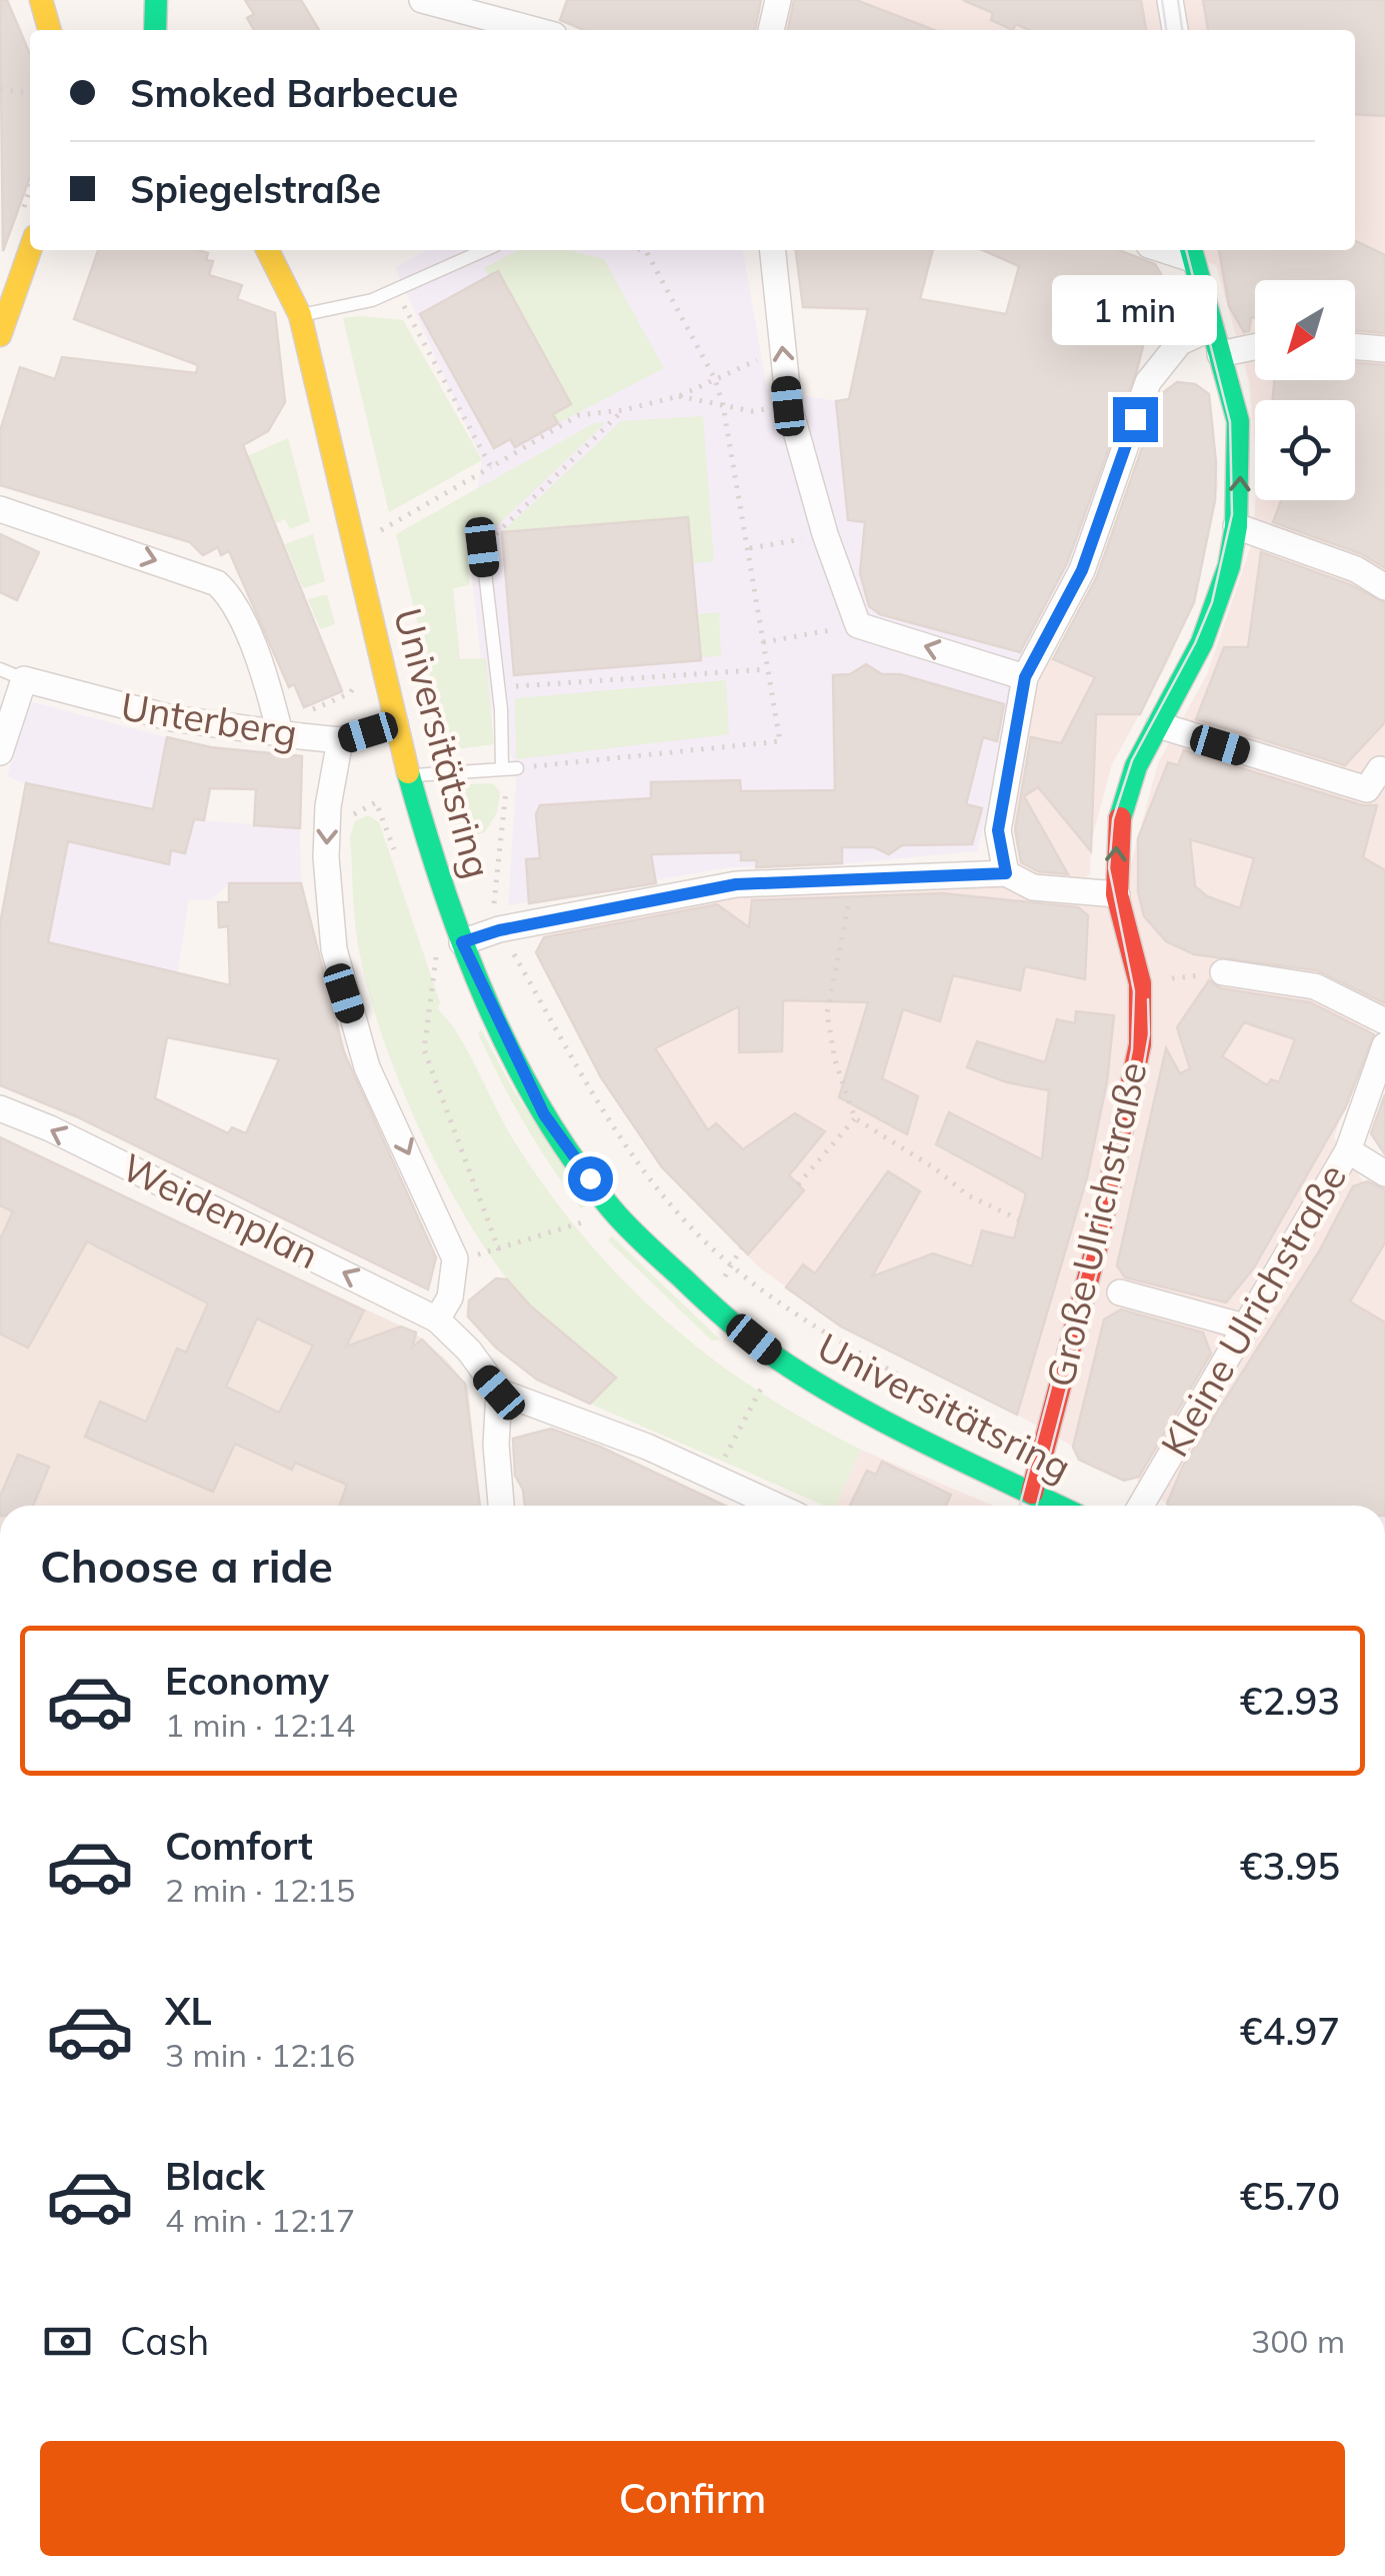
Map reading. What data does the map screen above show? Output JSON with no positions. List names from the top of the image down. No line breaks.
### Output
{"streets":{"street":["Unterberg","Universitätsring","Weidenplan","Große Ulrichstraße","Kleine Ulrichstraße"]},"crossings":[["Unterberg","Universitätsring"],["Universitätsring","Große Ulrichstraße"],["Große Ulrichstraße","Kleine Ulrichstraße"]],"one_way":["Weidenplan"],"north":"bottom left","page":{"banner":["Smoked Barbecue","Spiegelstraße"],"bubble":"1 min","heading":"Choose a ride","list":[{"name":"Economy","note":"1 min · 12:14","value":"€2.93"},{"name":"Comfort","note":"2 min · 12:15","value":"€3.95"},{"name":"XL","note":"3 min · 12:16","value":"€4.97"},{"name":"Black","note":"4 min · 12:17","value":"€5.70"}],"pay":["Cash","300 m"],"buttons":"Confirm"}}
